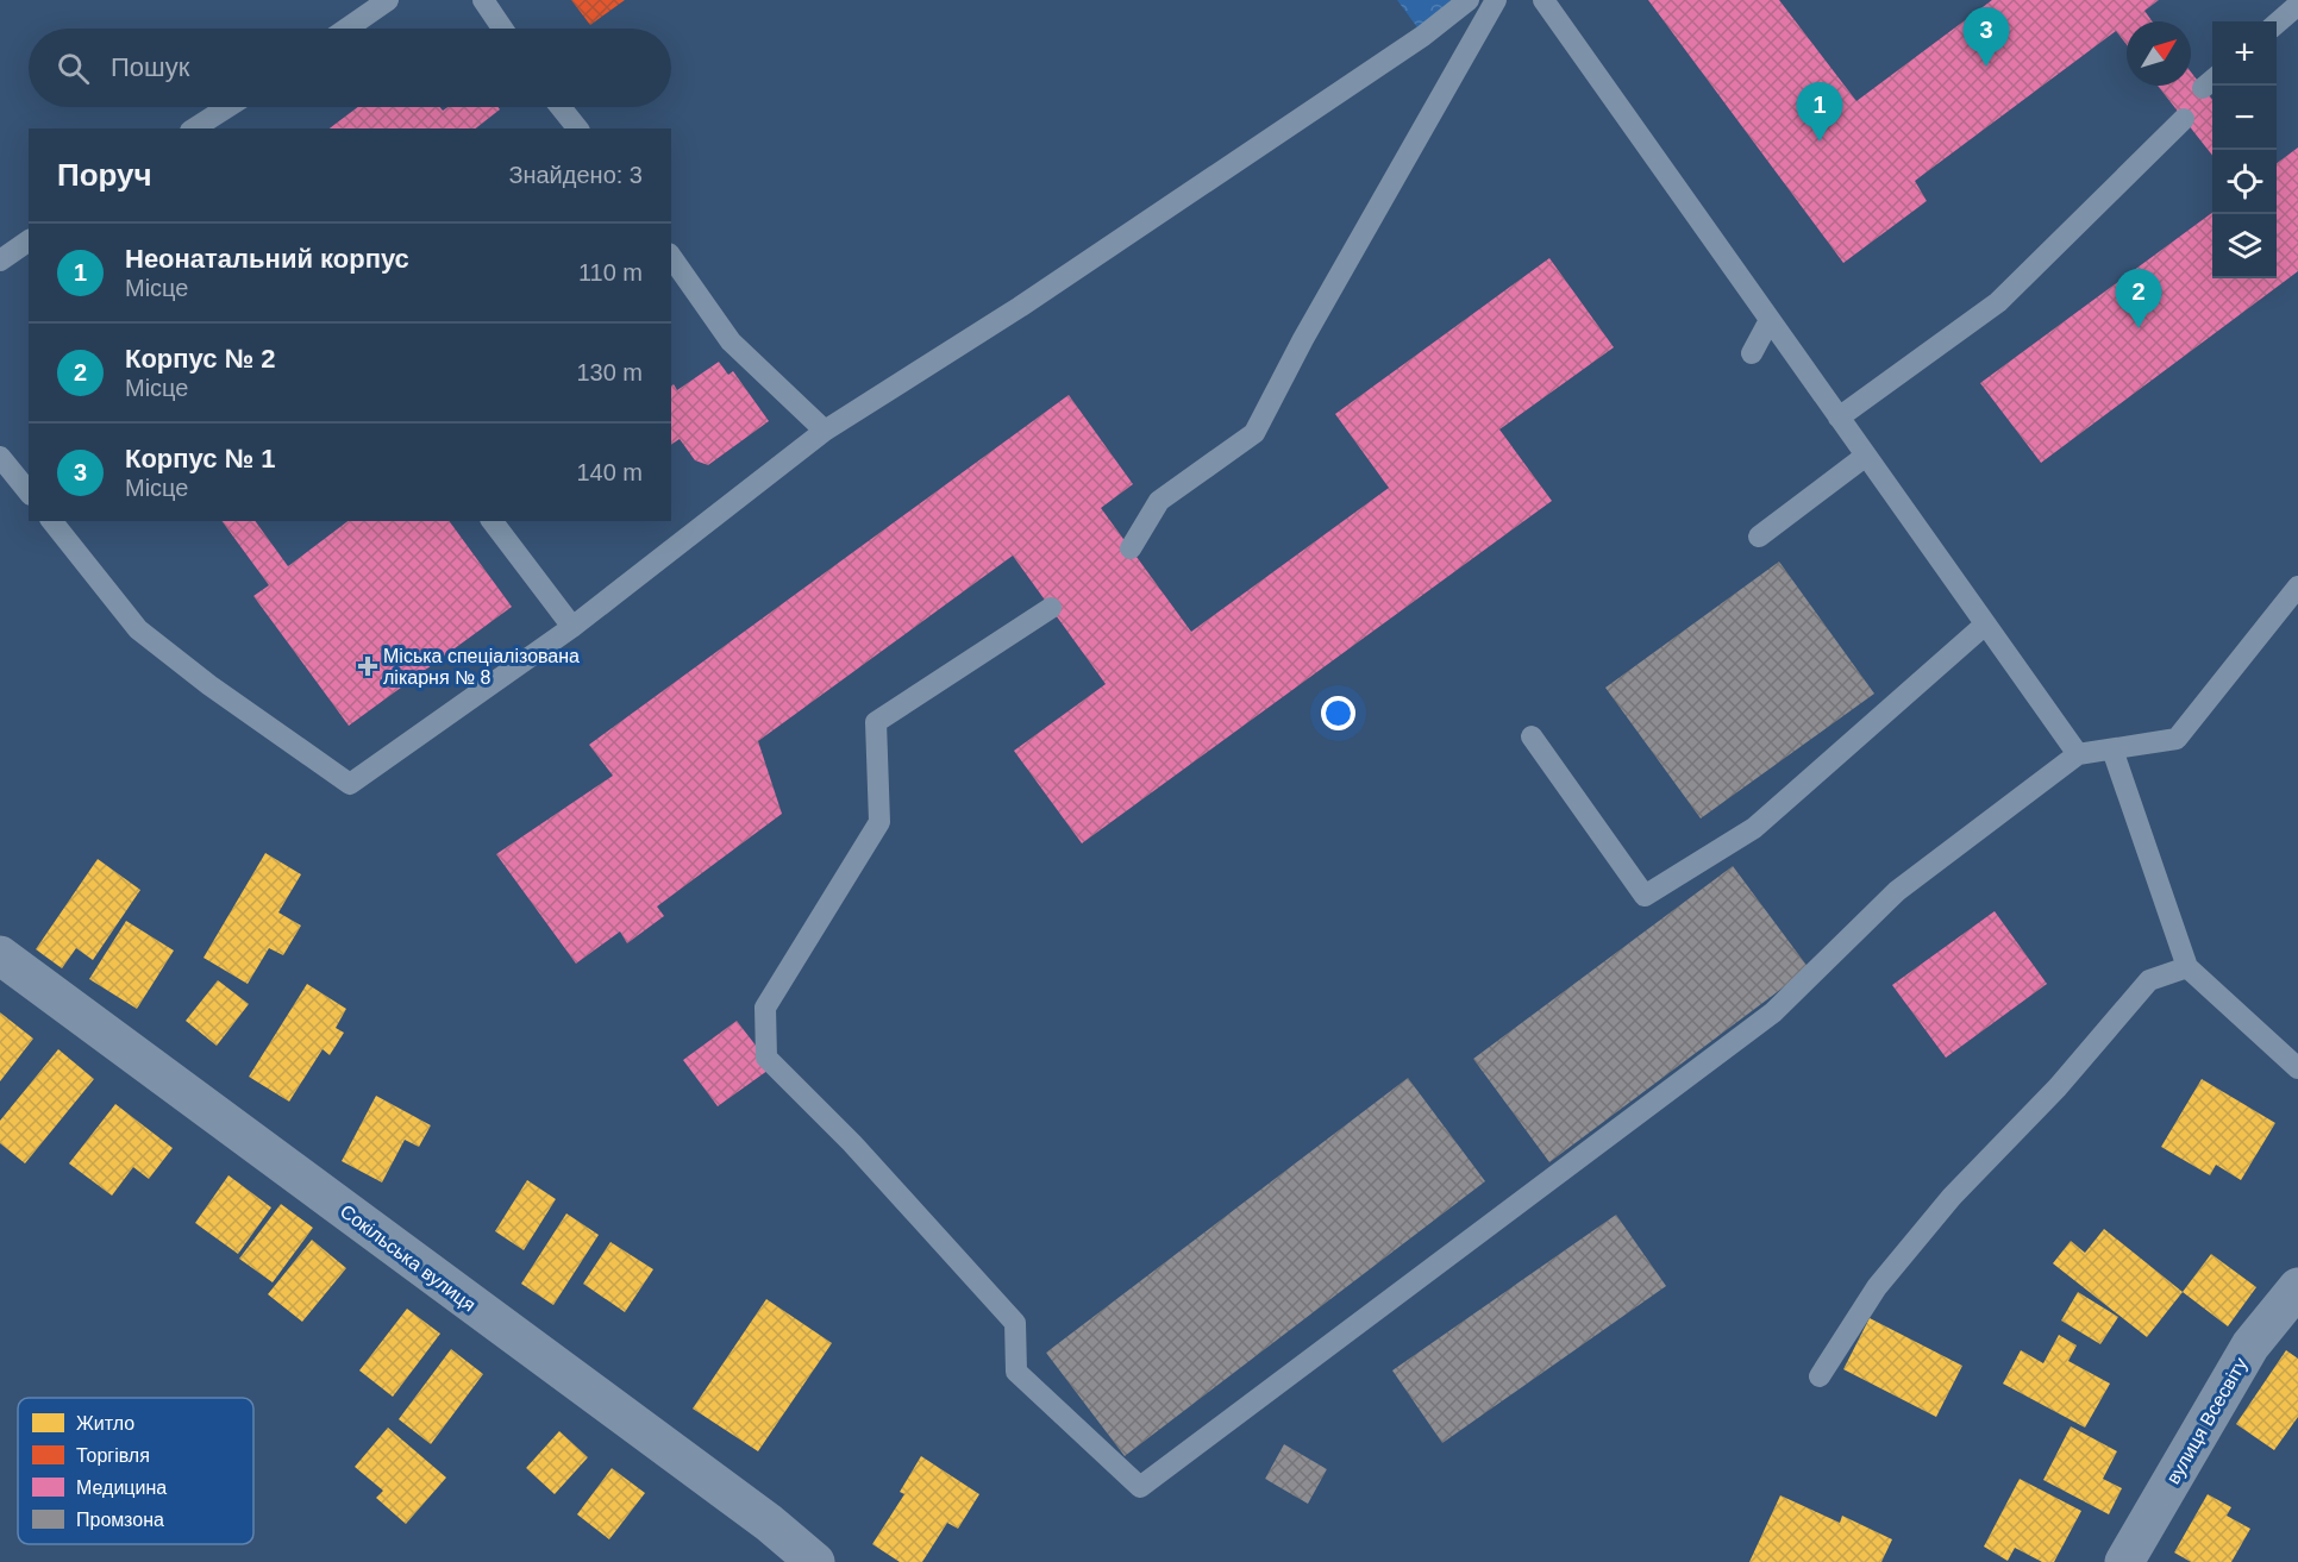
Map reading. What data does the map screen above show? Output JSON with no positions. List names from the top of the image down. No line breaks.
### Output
{"streets":{"street":["Сокільська вулиця","вулиця Всесвіту"]},"places":{"health":["Міська спеціалізована лікарня № 8"]},"legend":["Житло","Торгівля","Медицина","Промзона"],"north":"top right","page":{"pins":["3","1","2"],"map_buttons":["+","−"],"search":"Пошук","heading":["Поруч","Знайдено: 3"],"list":[{"mark":"1","name":"Неонатальний корпус","note":"Місце","value":"110 m"},{"mark":"2","name":"Корпус № 2","note":"Місце","value":"130 m"},{"mark":"3","name":"Корпус № 1","note":"Місце","value":"140 m"}]}}
